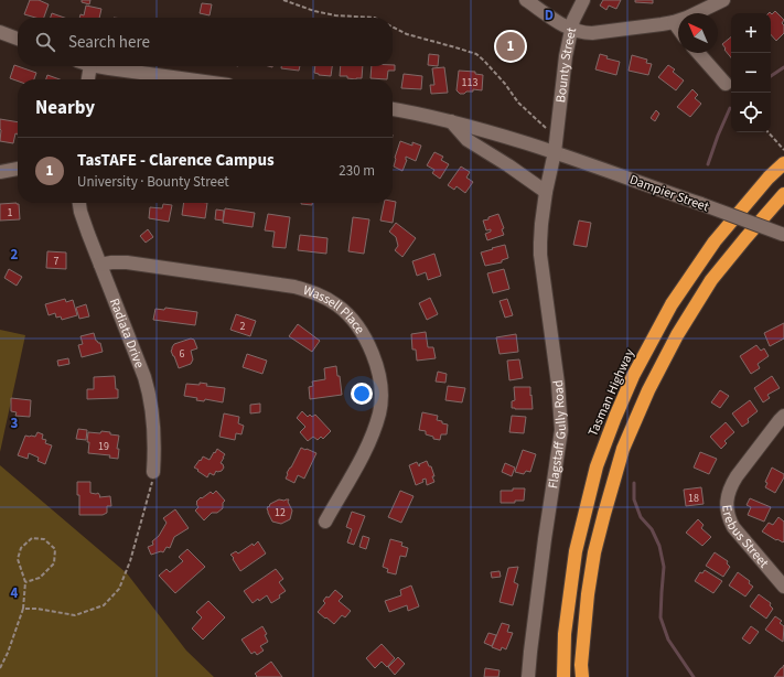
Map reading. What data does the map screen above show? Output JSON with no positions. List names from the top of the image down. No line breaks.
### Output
{"streets":{"highway":["Tasman Highway"],"street":["Bounty Street","Dampier Street","Wassell Place","Radiata Drive","Flagstaff Gully Road","Erebus Street"]},"crossings":[["Bounty Street","Dampier Street"],["Bounty Street","Flagstaff Gully Road"],["Dampier Street","Flagstaff Gully Road"],["Wassell Place","Radiata Drive"]],"house_numbers":["113","1","7","2","6","19","18","12"],"north":"top left","page":{"map_buttons":["+","−"],"search":"Search here","pins":"1","heading":"Nearby","list":[{"mark":"1","name":"TasTAFE - Clarence Campus","note":"University · Bounty Street","value":"230 m"}]},"grid":{"columns":["D"],"rows":["2","3","4"]}}
